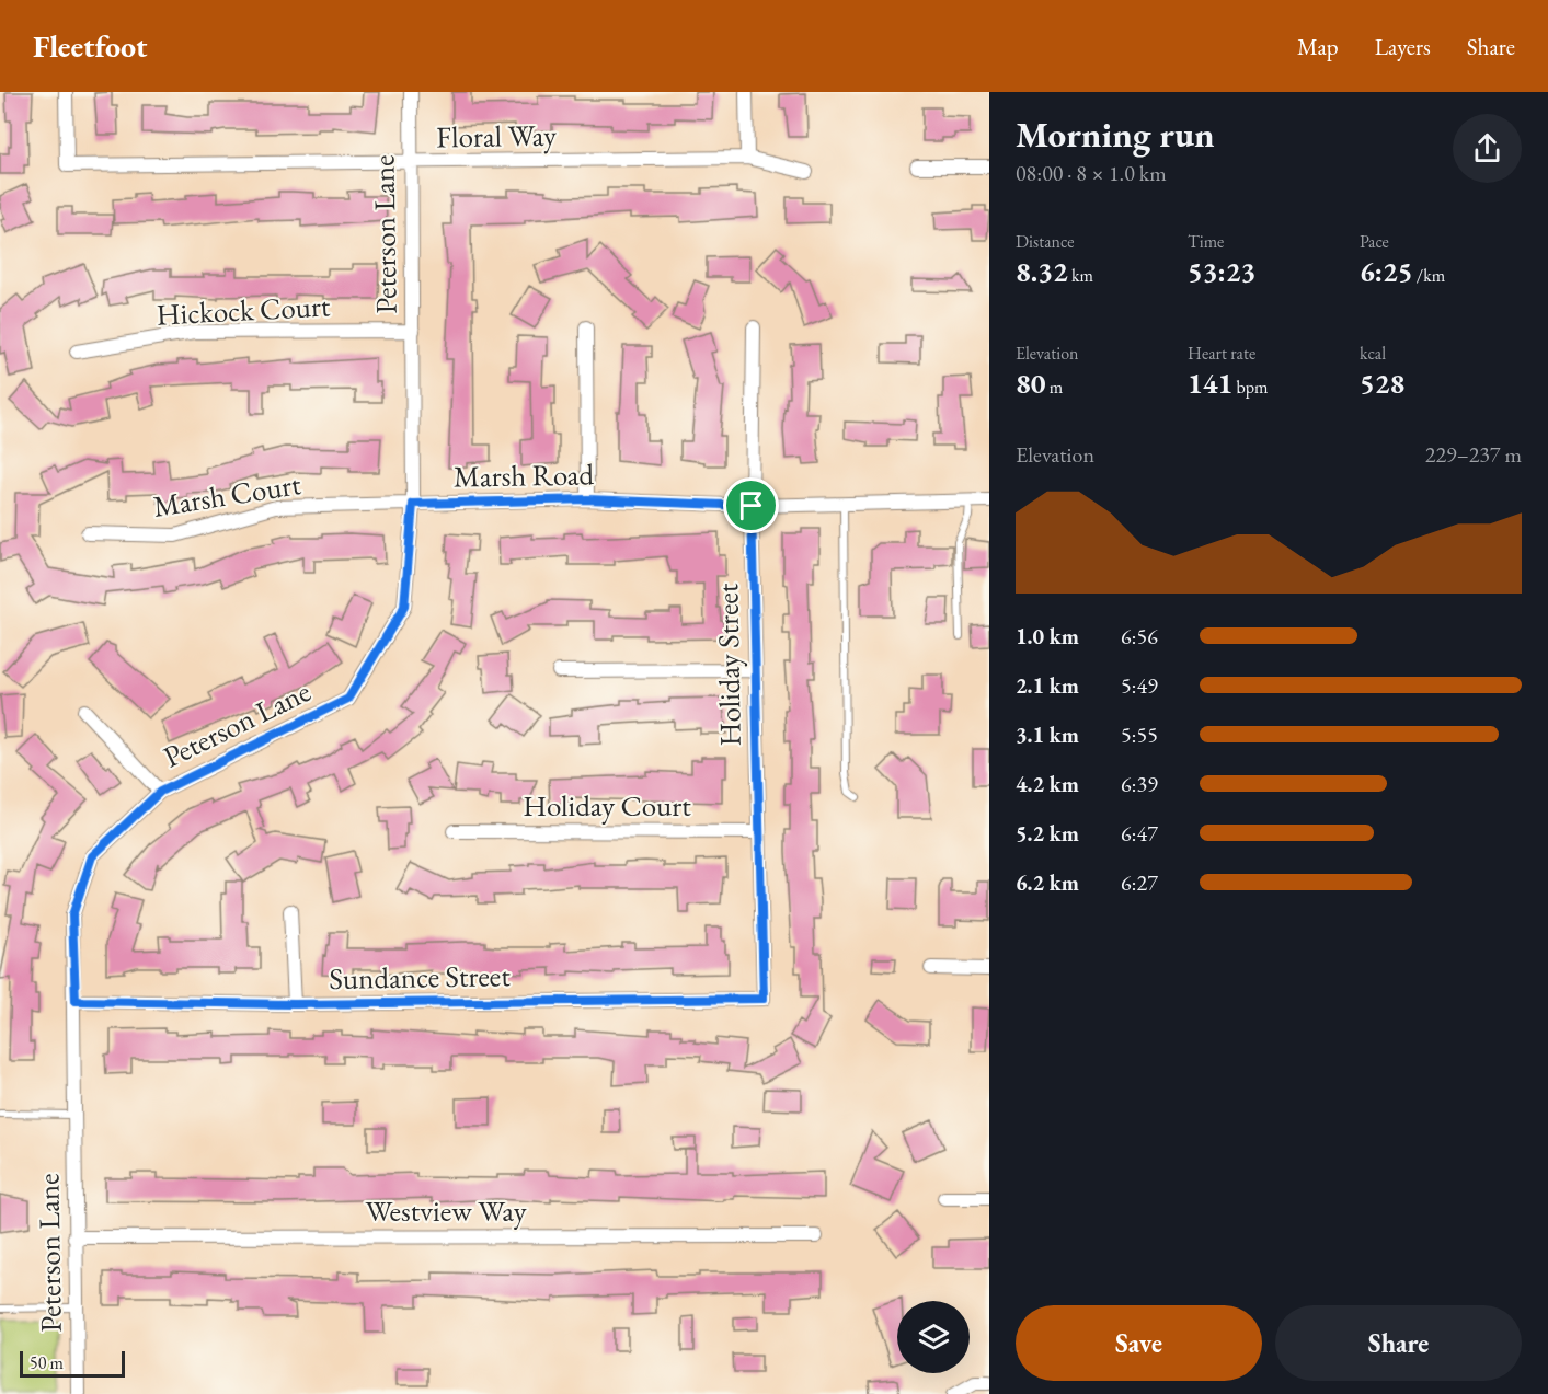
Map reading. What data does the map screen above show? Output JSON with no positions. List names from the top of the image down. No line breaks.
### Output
{"streets":{"street":["Floral Way","Peterson Lane","Hickock Court","Marsh Road","Marsh Court","Holiday Street","Holiday Court","Sundance Street","Westview Way"]},"crossings":[["Floral Way","Peterson Lane"],["Peterson Lane","Hickock Court"],["Peterson Lane","Marsh Road"],["Peterson Lane","Marsh Court"],["Peterson Lane","Sundance Street"],["Peterson Lane","Westview Way"],["Marsh Road","Marsh Court"],["Marsh Road","Holiday Street"],["Holiday Street","Holiday Court"],["Holiday Street","Sundance Street"]],"scale_bar":"50 m","page":{"header":"Fleetfoot","nav":["Map","Layers","Share"],"heading":["Morning run","08:00 · 8 × 1.0 km"],"stats":[["Distance","8.32 km"],["Time","53:23"],["Pace","6:25 /km"],["Elevation","80 m"],["Heart rate","141 bpm"],["kcal","528"]],"chart":["Elevation","229–237 m"],"list":[{"name":"1.0 km","note":"6:56"},{"name":"2.1 km","note":"5:49"},{"name":"3.1 km","note":"5:55"},{"name":"4.2 km","note":"6:39"},{"name":"5.2 km","note":"6:47"},{"name":"6.2 km","note":"6:27"}],"buttons":["Save","Share"],"scale":"50 m"}}
